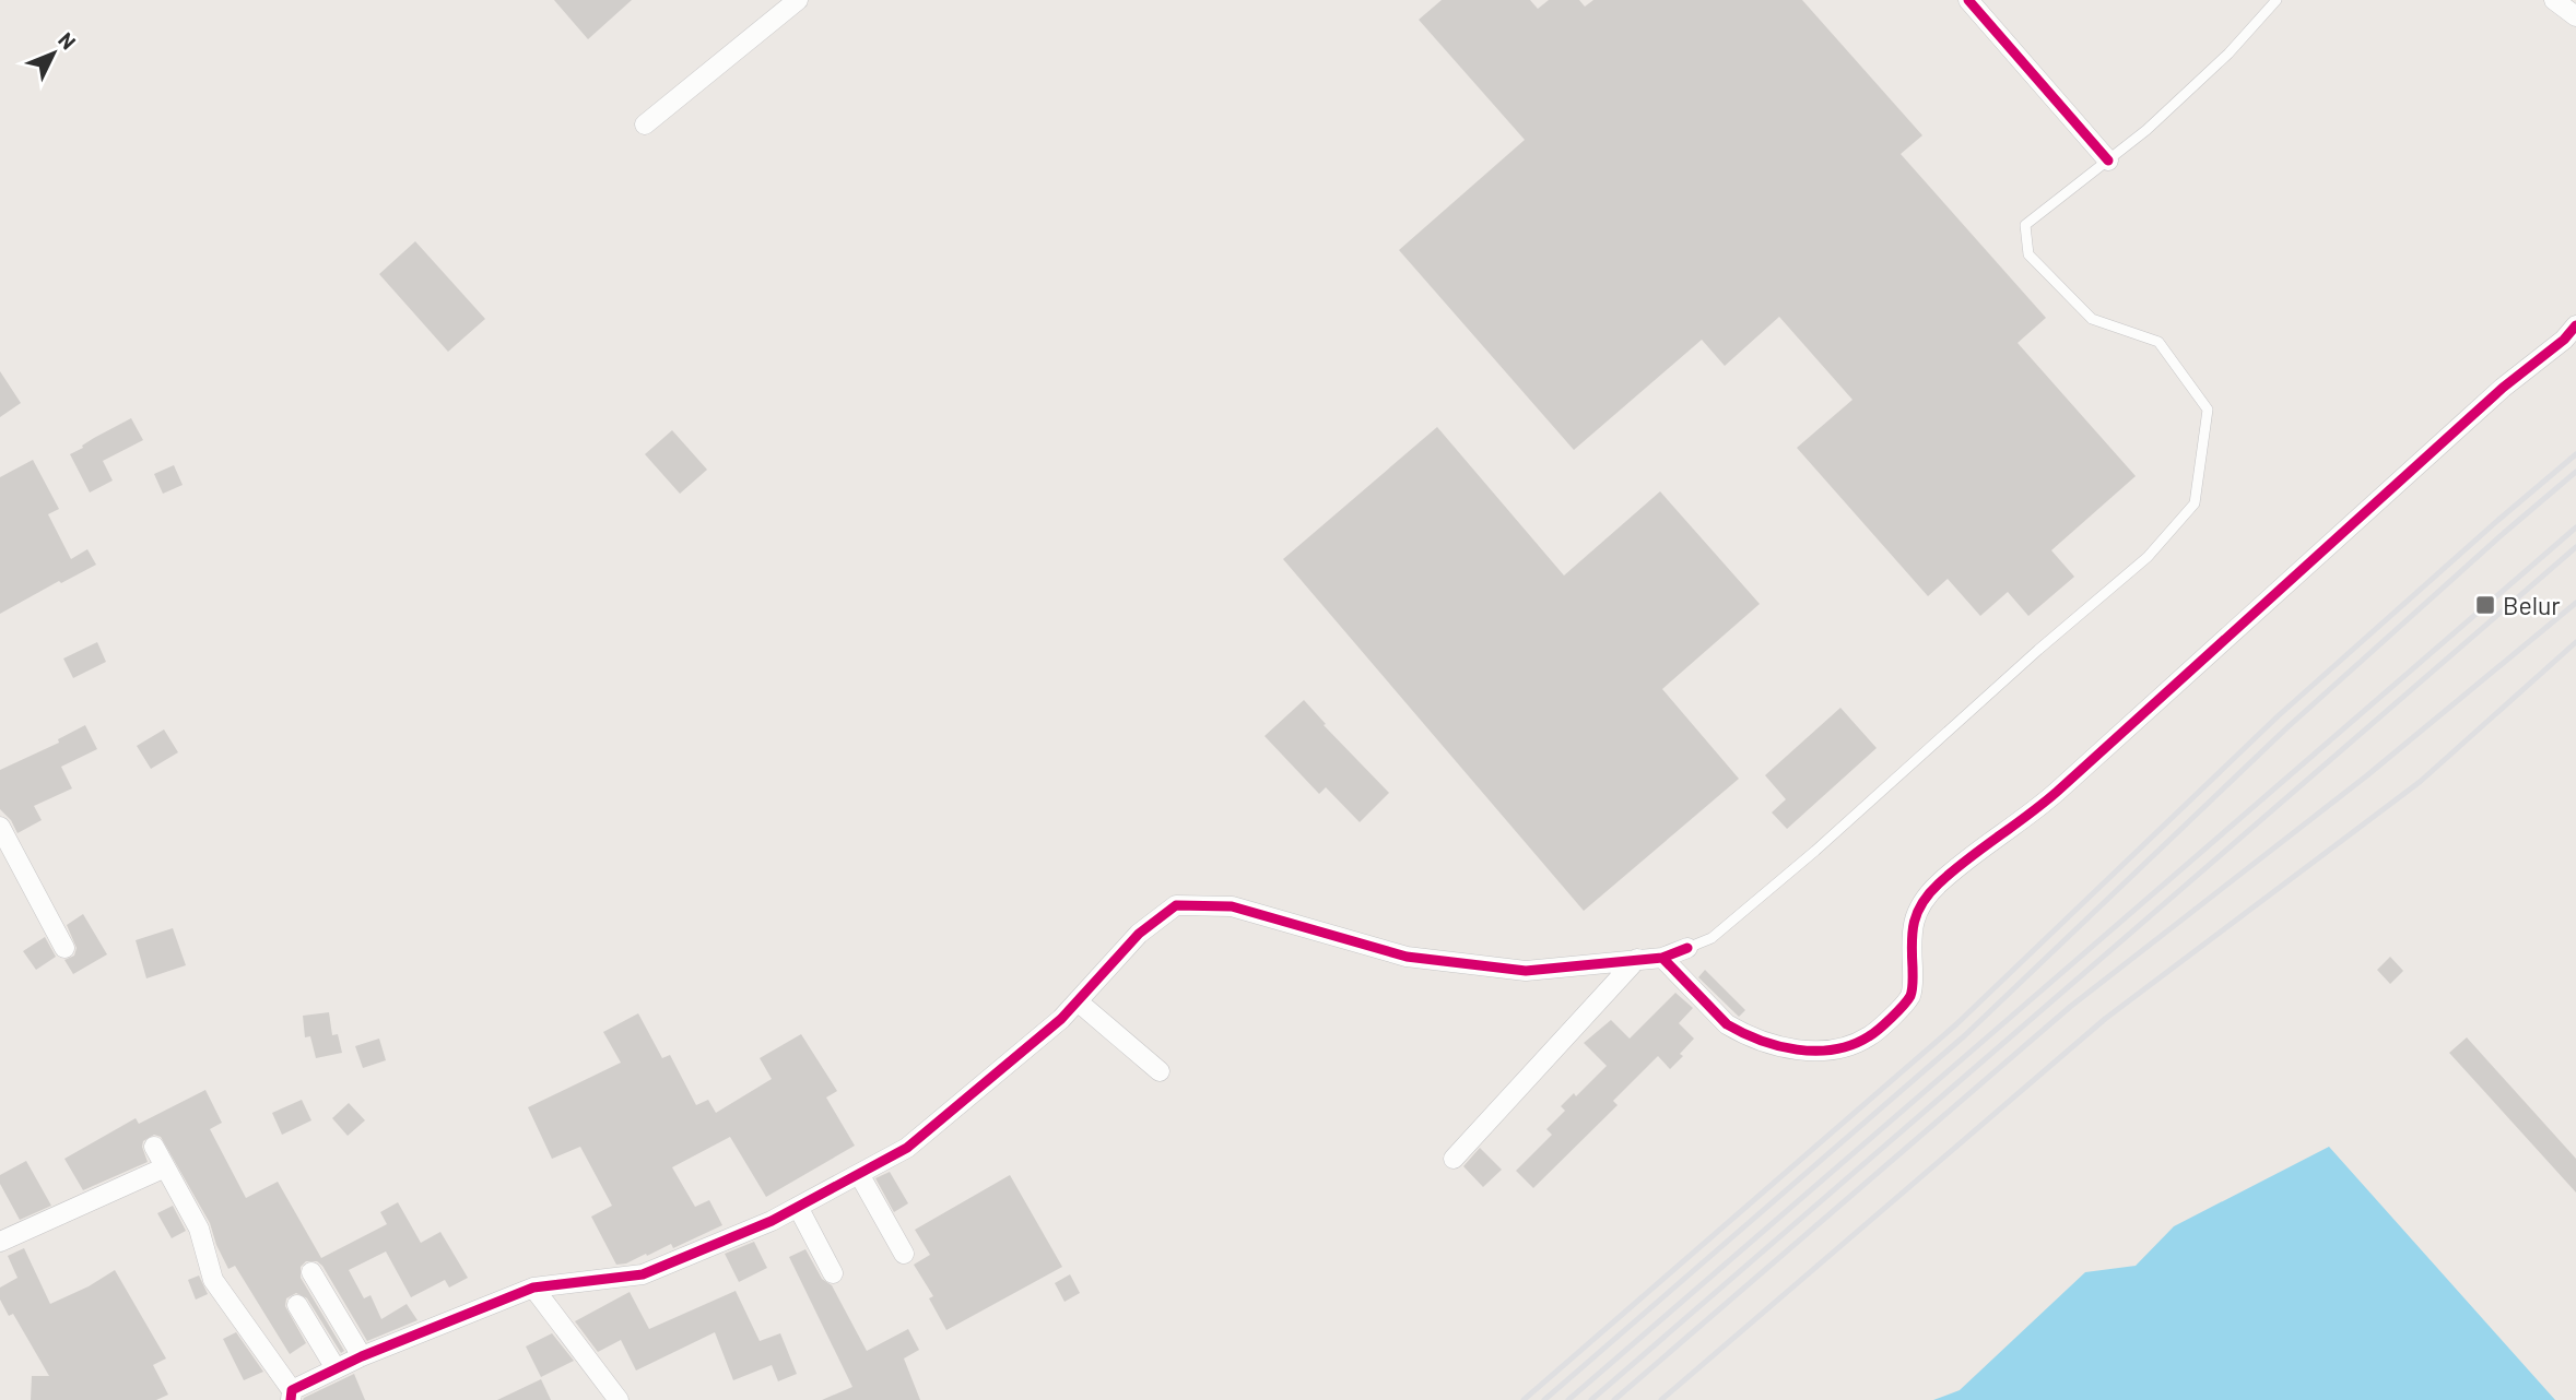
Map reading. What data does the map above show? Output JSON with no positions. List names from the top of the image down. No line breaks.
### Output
{"places":{"transit":["Belur"]},"north":"top right"}
